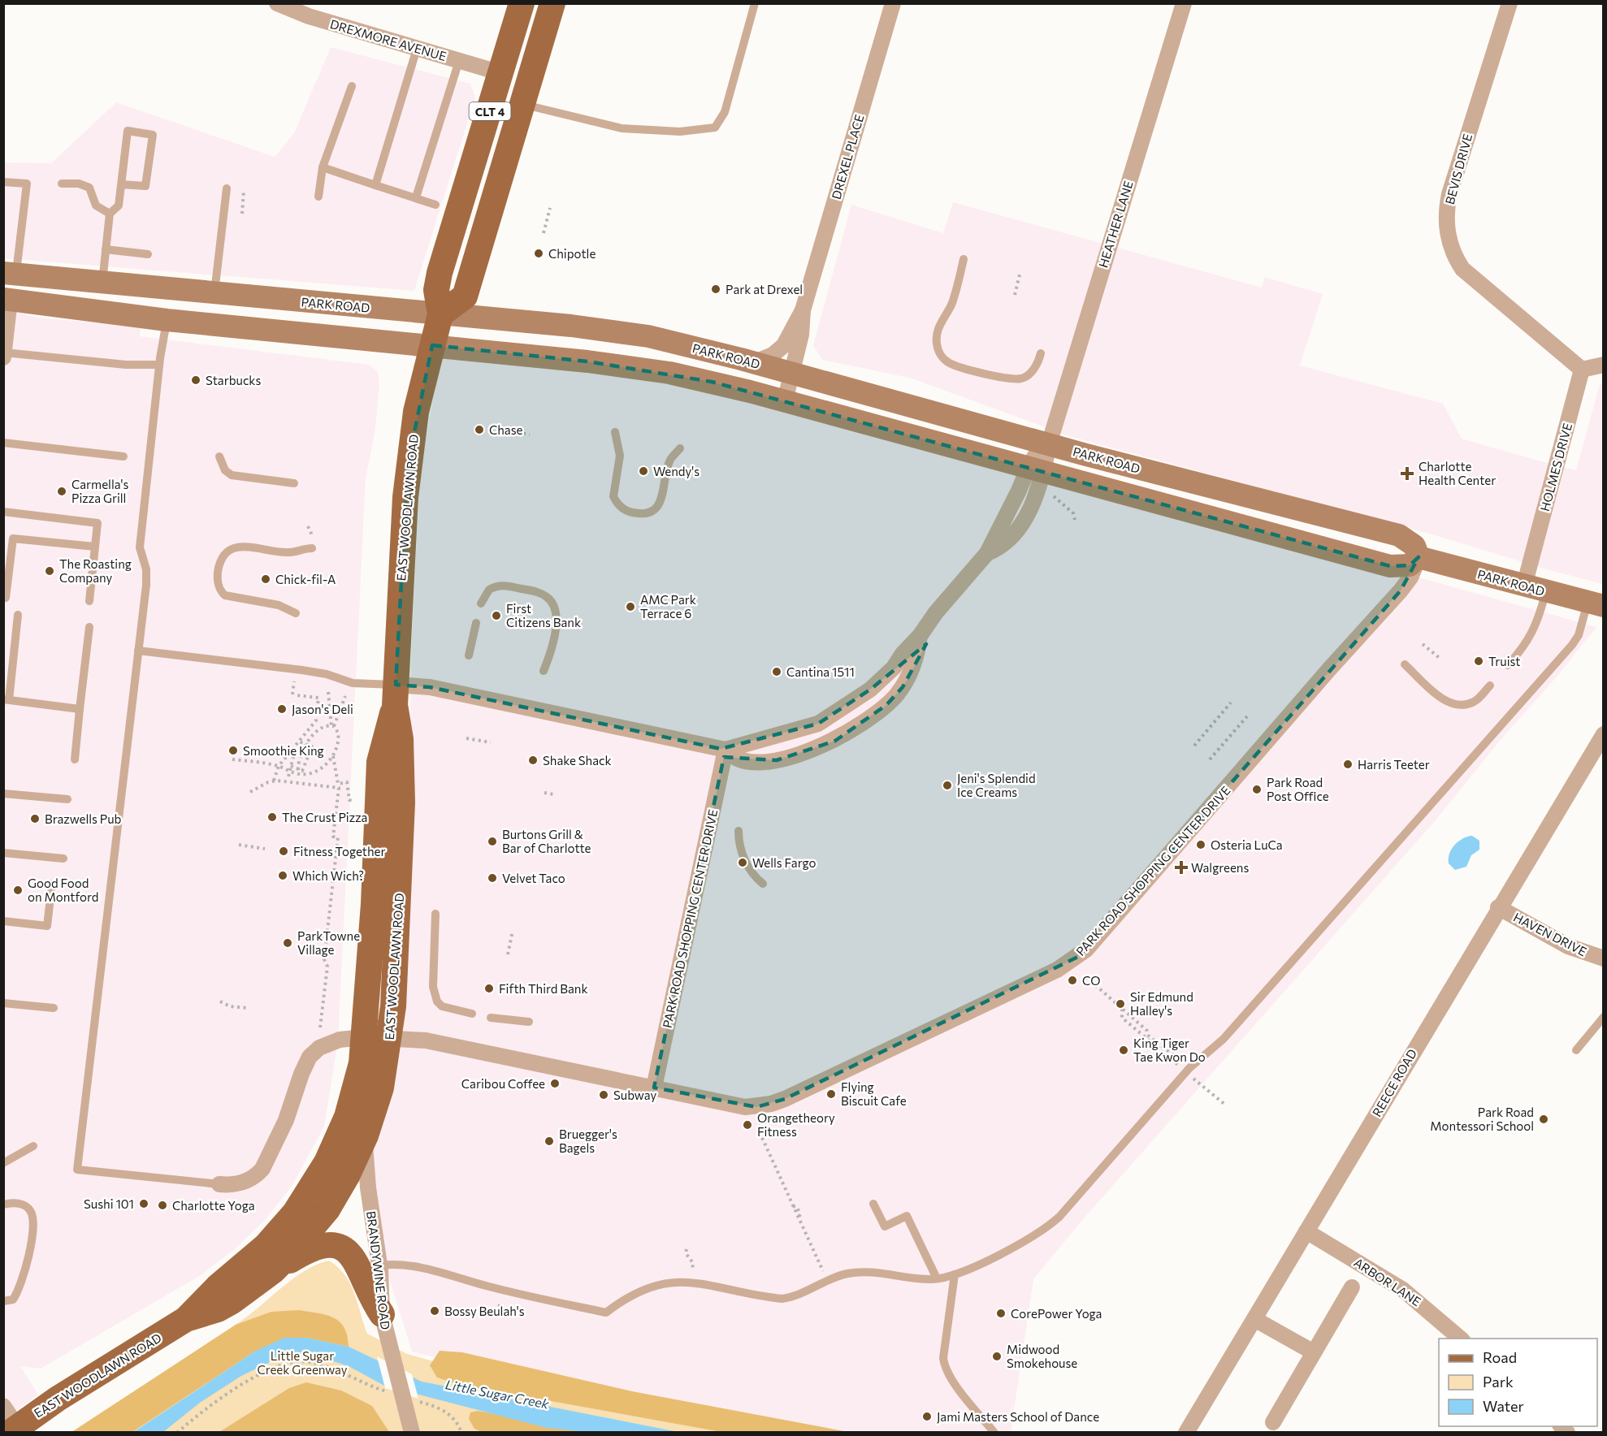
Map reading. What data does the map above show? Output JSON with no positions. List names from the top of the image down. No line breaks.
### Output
{"streets":{"main road":["CLT 4","PARK ROAD","EAST WOODLAWN ROAD"],"street":["DREXMORE AVENUE","DREXEL PLACE","BEVIS DRIVE","HEATHER LANE","HOLMES DRIVE","PARK ROAD SHOPPING CENTER DRIVE","HAVEN DRIVE","REECE ROAD","BRANDYWINE ROAD","ARBOR LANE"]},"crossings":[["DREXMORE AVENUE","EAST WOODLAWN ROAD"],["DREXEL PLACE","PARK ROAD"],["BEVIS DRIVE","HOLMES DRIVE"],["HEATHER LANE","PARK ROAD"],["PARK ROAD","HOLMES DRIVE"],["PARK ROAD","EAST WOODLAWN ROAD"],["PARK ROAD","PARK ROAD SHOPPING CENTER DRIVE"],["EAST WOODLAWN ROAD","PARK ROAD SHOPPING CENTER DRIVE"],["EAST WOODLAWN ROAD","BRANDYWINE ROAD"],["HAVEN DRIVE","REECE ROAD"],["REECE ROAD","ARBOR LANE"]],"water":["Little Sugar Creek"],"parks":["Little Sugar Creek Greenway"],"places":{"other":["Chipotle","Park at Drexel","Starbucks","Chase","Wendy's","Carmella's Pizza Grill","The Roasting Company","Chick-fil-A","AMC Park Terrace 6","First Citizens Bank","Truist","Cantina 1511","Jason's Deli","Smoothie King","Shake Shack","Harris Teeter","Jeni's Splendid Ice Creams","Park Road Post Office","The Crust Pizza","Brazwells Pub","Burtons Grill & Bar of Charlotte","Osteria LuCa","Fitness Together","Wells Fargo","Which Wich?","Velvet Taco","Good Food on Montford","ParkTowne Village","CO","Fifth Third Bank","Sir Edmund Halley's","King Tiger Tae Kwon Do","Caribou Coffee","Flying Biscuit Cafe","Subway","Park Road Montessori School","Orangetheory Fitness","Bruegger's Bagels","Sushi 101","Charlotte Yoga","Bossy Beulah's","CorePower Yoga","Midwood Smokehouse","Jami Masters School of Dance"],"health":["Charlotte Health Center","Walgreens"]},"legend":["Road","Park","Water"]}
